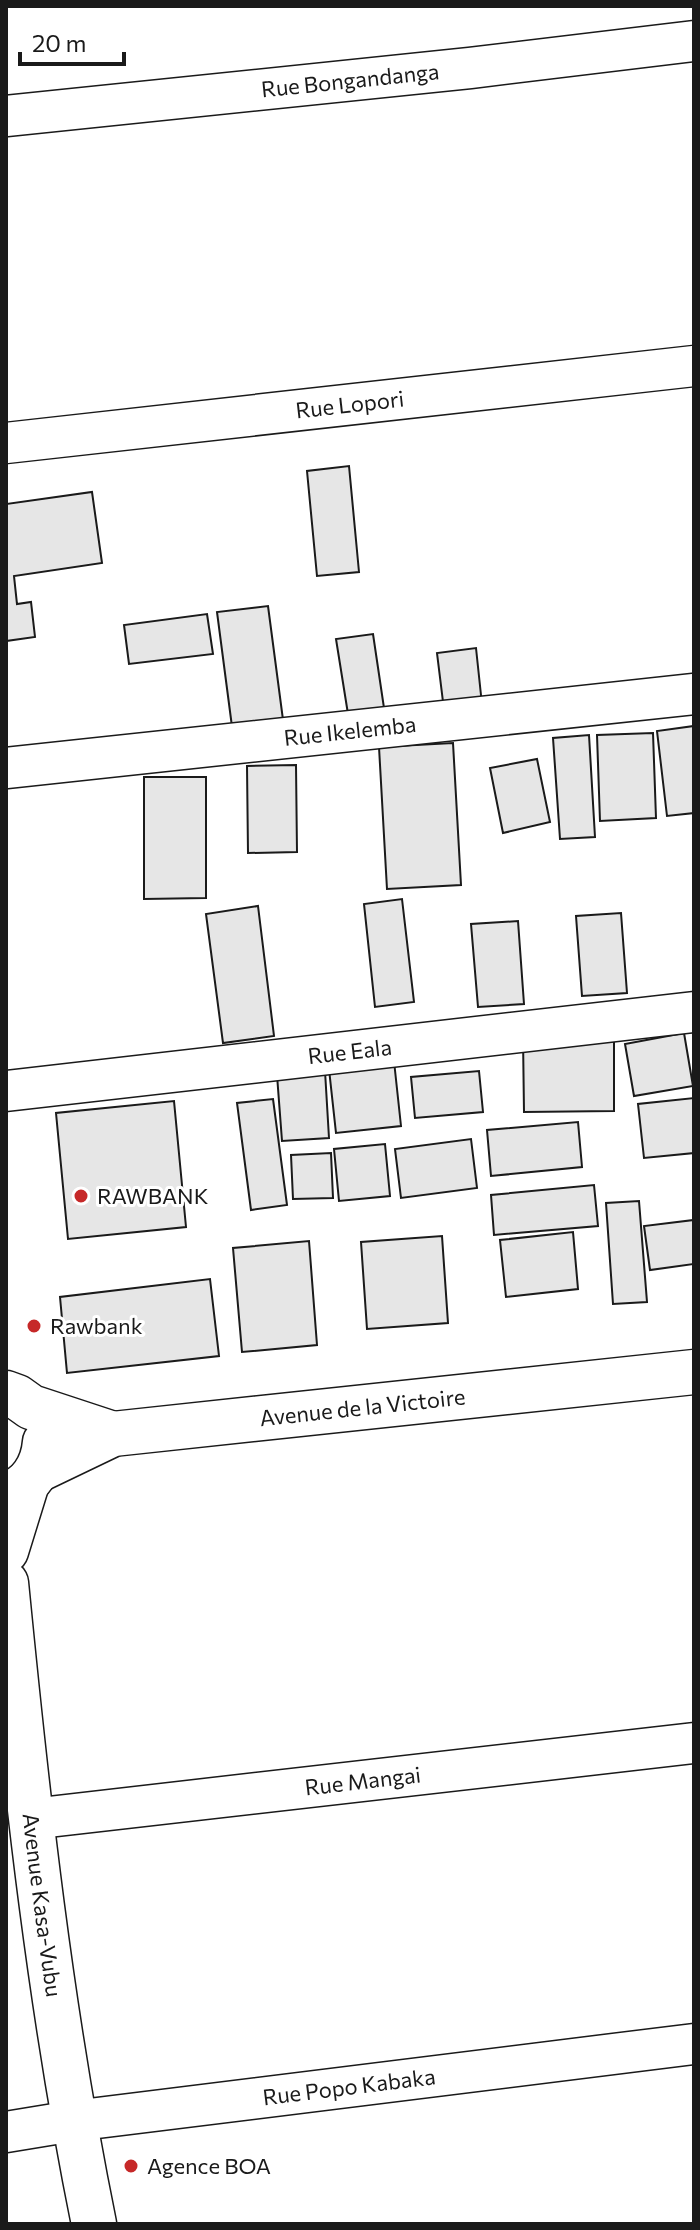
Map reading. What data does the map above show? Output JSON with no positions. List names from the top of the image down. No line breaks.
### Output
{"streets":{"main road":["Avenue de la Victoire","Avenue Kasa-Vubu"],"street":["Rue Bongandanga","Rue Lopori","Rue Ikelemba","Rue Eala","Rue Mangai","Rue Popo Kabaka"]},"crossings":[["Rue Mangai","Avenue Kasa-Vubu"],["Avenue Kasa-Vubu","Rue Popo Kabaka"]],"places":["RAWBANK","Rawbank","Agence BOA"],"scale_bar":"20 m"}
